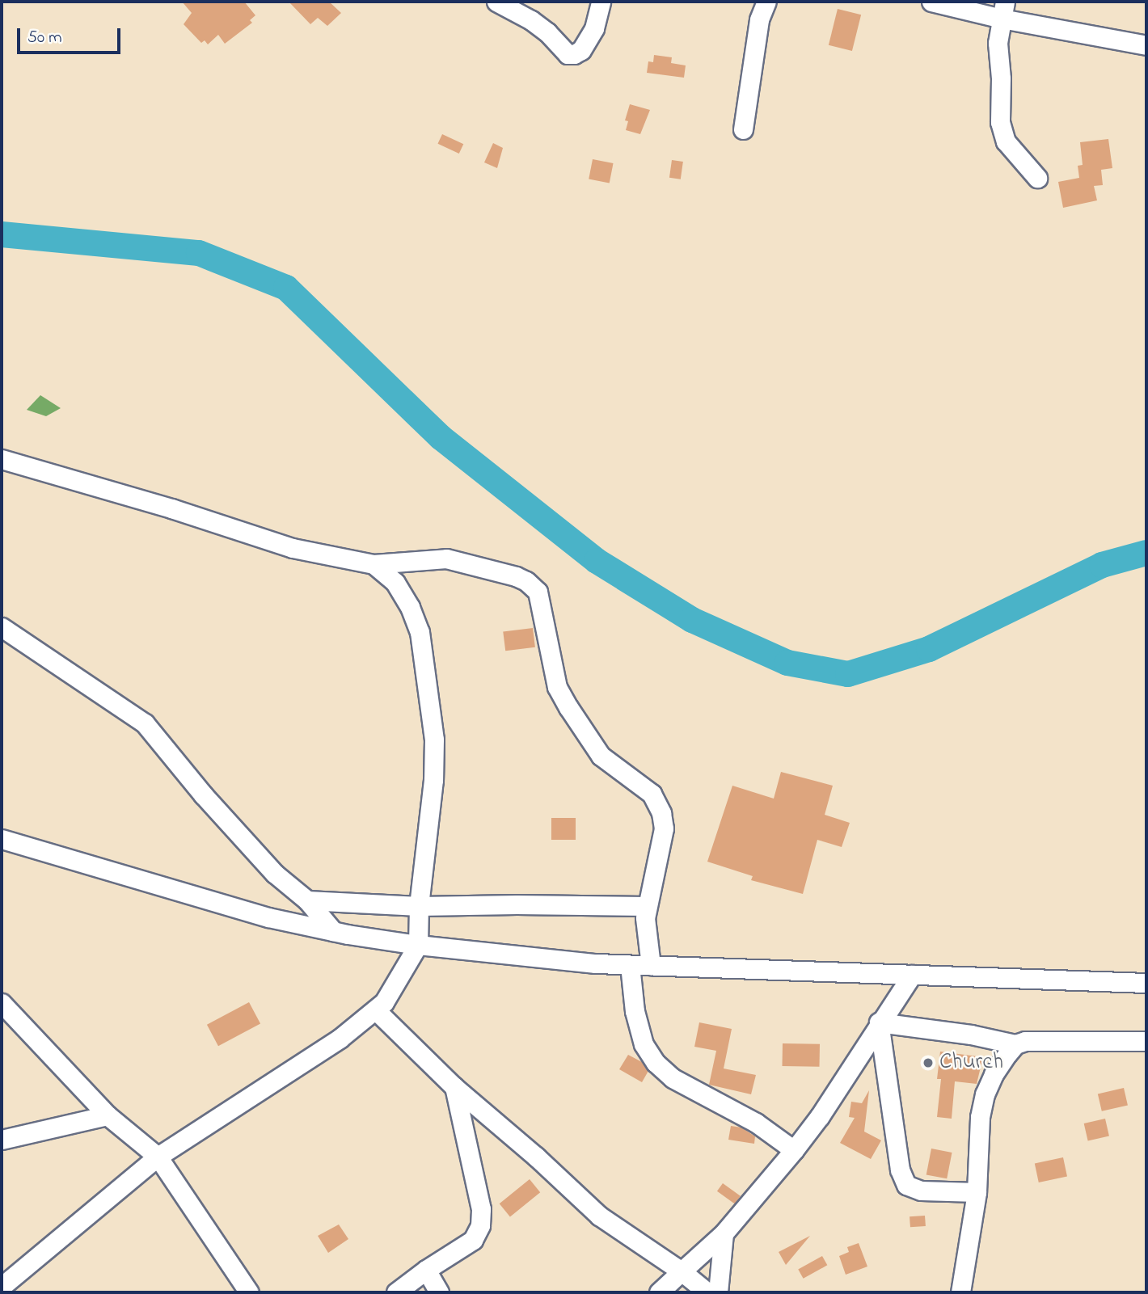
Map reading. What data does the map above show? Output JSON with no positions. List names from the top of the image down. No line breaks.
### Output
{"places":["Church"],"scale_bar":"50 m"}
